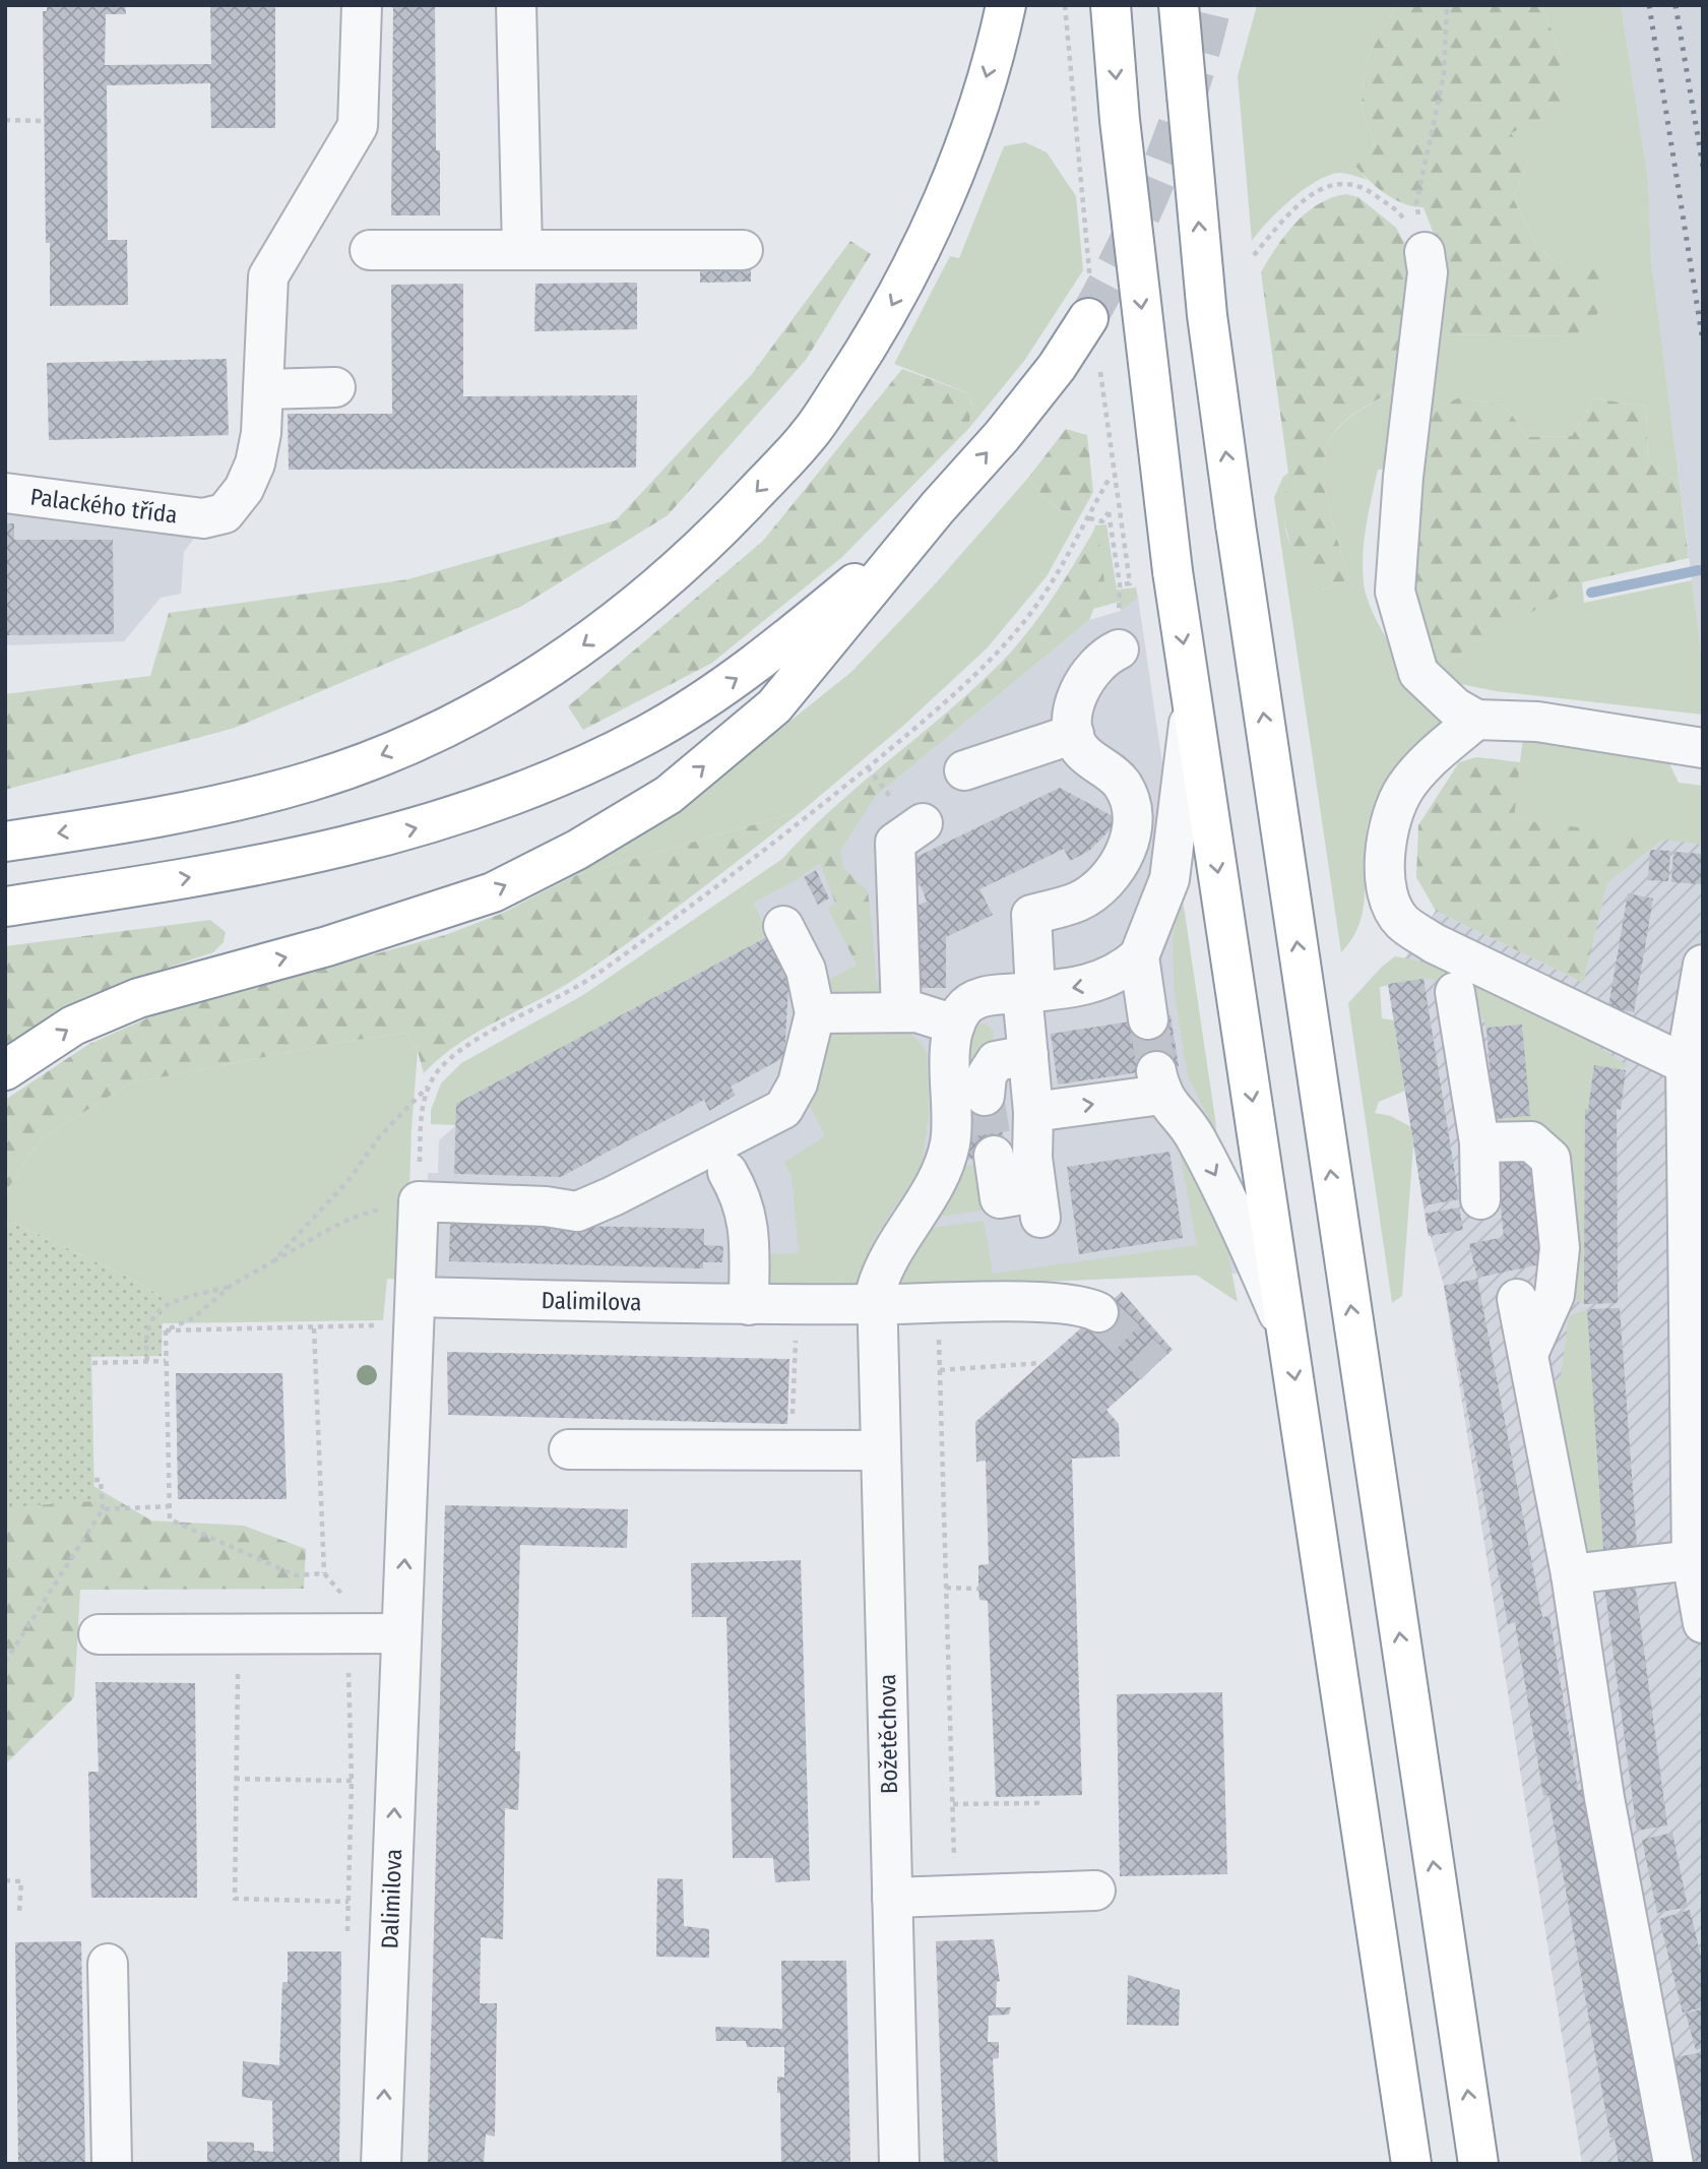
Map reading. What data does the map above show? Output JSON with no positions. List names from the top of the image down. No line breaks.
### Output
{"streets":{"street":["Palackého třída","Dalimilova","Božetěchova"]},"crossings":[["Dalimilova","Božetěchova"]],"one_way":["Dalimilova"]}
